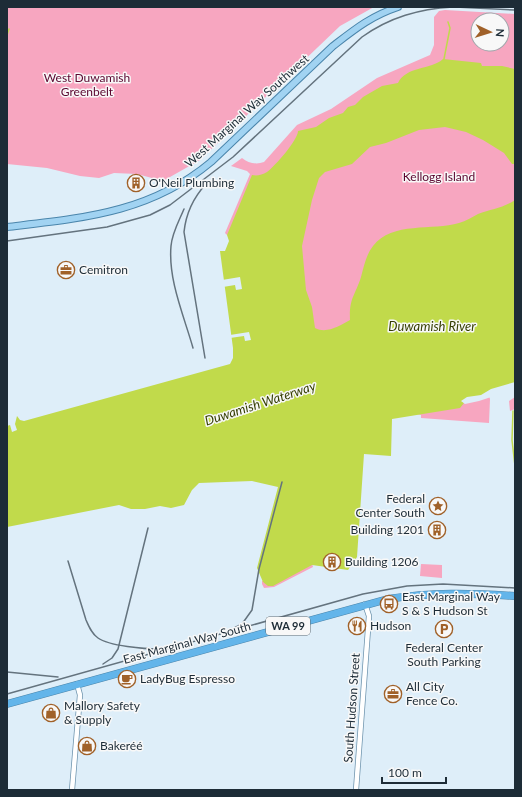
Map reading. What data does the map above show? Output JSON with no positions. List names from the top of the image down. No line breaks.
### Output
{"streets":{"highway":["WA 99","East Marginal Way South"],"main road":["West Marginal Way Southwest"],"street":["South Hudson Street"]},"crossings":[["East Marginal Way South","South Hudson Street"]],"water":["Duwamish River","Duwamish Waterway"],"parks":["West Duwamish Greenbelt","Kellogg Island"],"places":{"building":["O'Neil Plumbing","Building 1201","Building 1206"],"office":["Cemitron","All City Fence Co."],"place":["Federal Center South"],"bus stop":["East Marginal Way S & S Hudson St"],"restaurant":["Hudson"],"parking":["Federal Center South Parking"],"cafe":["LadyBug Espresso"],"shop":["Mallory Safety & Supply","Bakeréé"]},"scale_bar":"100 m","north":"right"}
